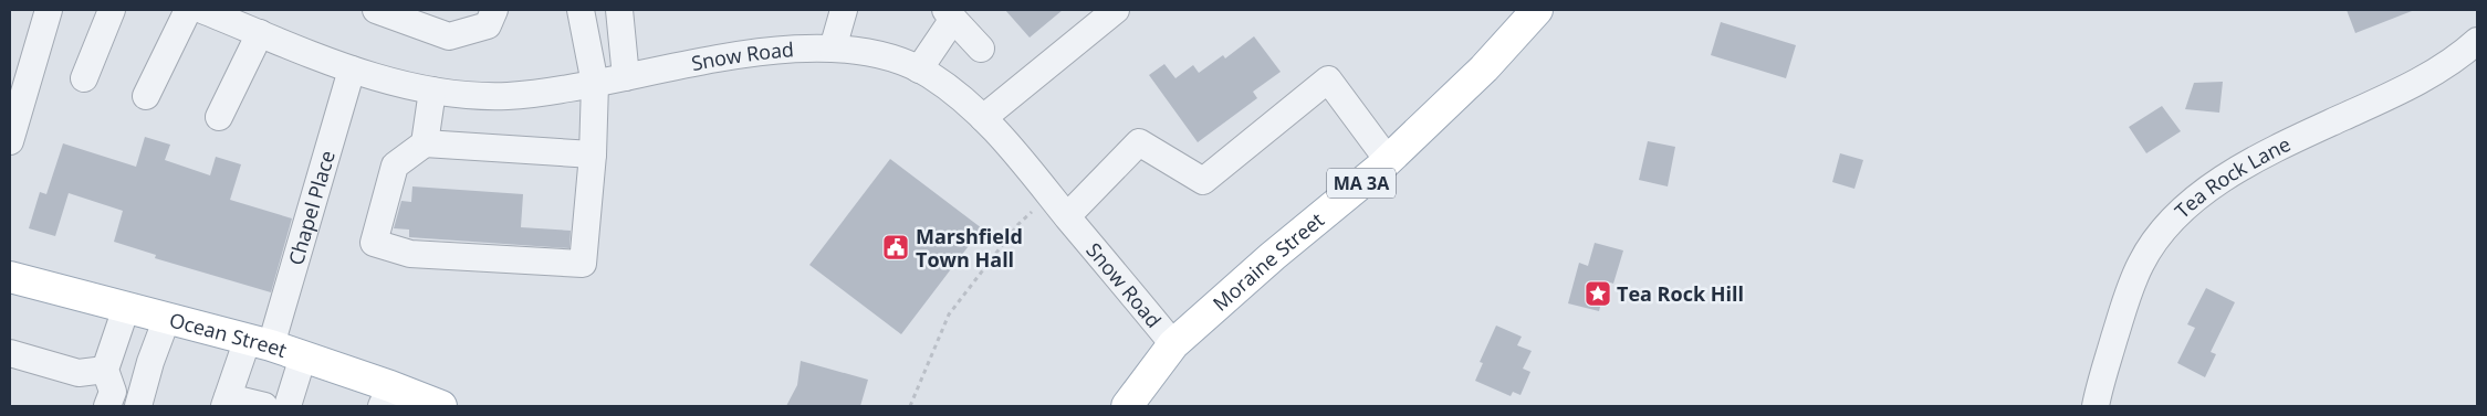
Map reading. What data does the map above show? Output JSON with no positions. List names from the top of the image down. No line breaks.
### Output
{"streets":{"main road":["MA 3A","Moraine Street","Ocean Street"],"street":["Snow Road","Tea Rock Lane","Chapel Place"]},"crossings":[["Snow Road","Chapel Place"],["Snow Road","Moraine Street"],["Chapel Place","Ocean Street"]],"places":{"public building":["Marshfield Town Hall"],"place":["Tea Rock Hill"]}}
